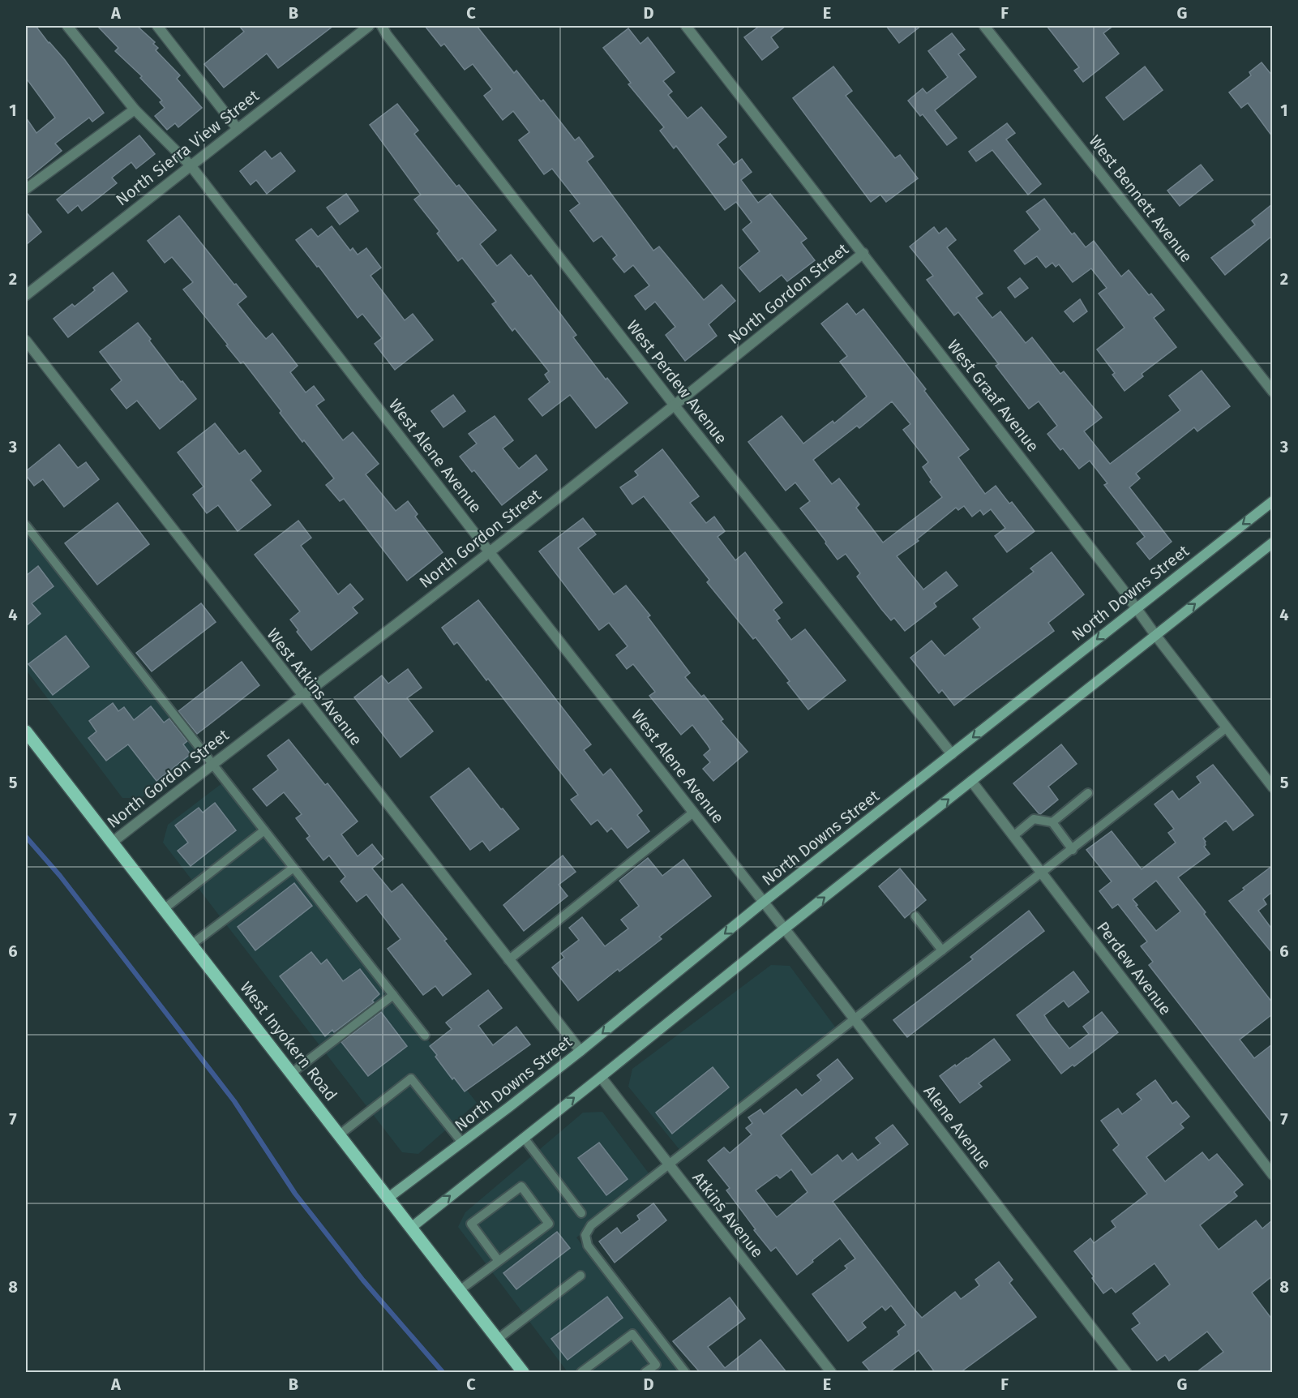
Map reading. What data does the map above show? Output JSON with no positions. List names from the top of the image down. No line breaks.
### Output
{"streets":{"main road":["West Inyokern Road"],"street":["North Sierra View Street","West Bennett Avenue","North Gordon Street","West Perdew Avenue","West Graaf Avenue","West Alene Avenue","North Downs Street","West Atkins Avenue","Perdew Avenue","Alene Avenue","Atkins Avenue"]},"crossings":[["North Sierra View Street","West Alene Avenue"],["North Gordon Street","West Perdew Avenue"],["North Gordon Street","West Graaf Avenue"],["North Gordon Street","West Alene Avenue"],["North Gordon Street","West Atkins Avenue"],["North Gordon Street","West Inyokern Road"],["West Perdew Avenue","North Downs Street"],["West Graaf Avenue","North Downs Street"],["West Alene Avenue","North Downs Street"],["West Alene Avenue","Alene Avenue"],["North Downs Street","West Atkins Avenue"],["North Downs Street","West Inyokern Road"],["North Downs Street","Alene Avenue"]],"grid":{"columns":["A","B","C","D","E","F","G"],"rows":["1","2","3","4","5","6","7","8"]}}
